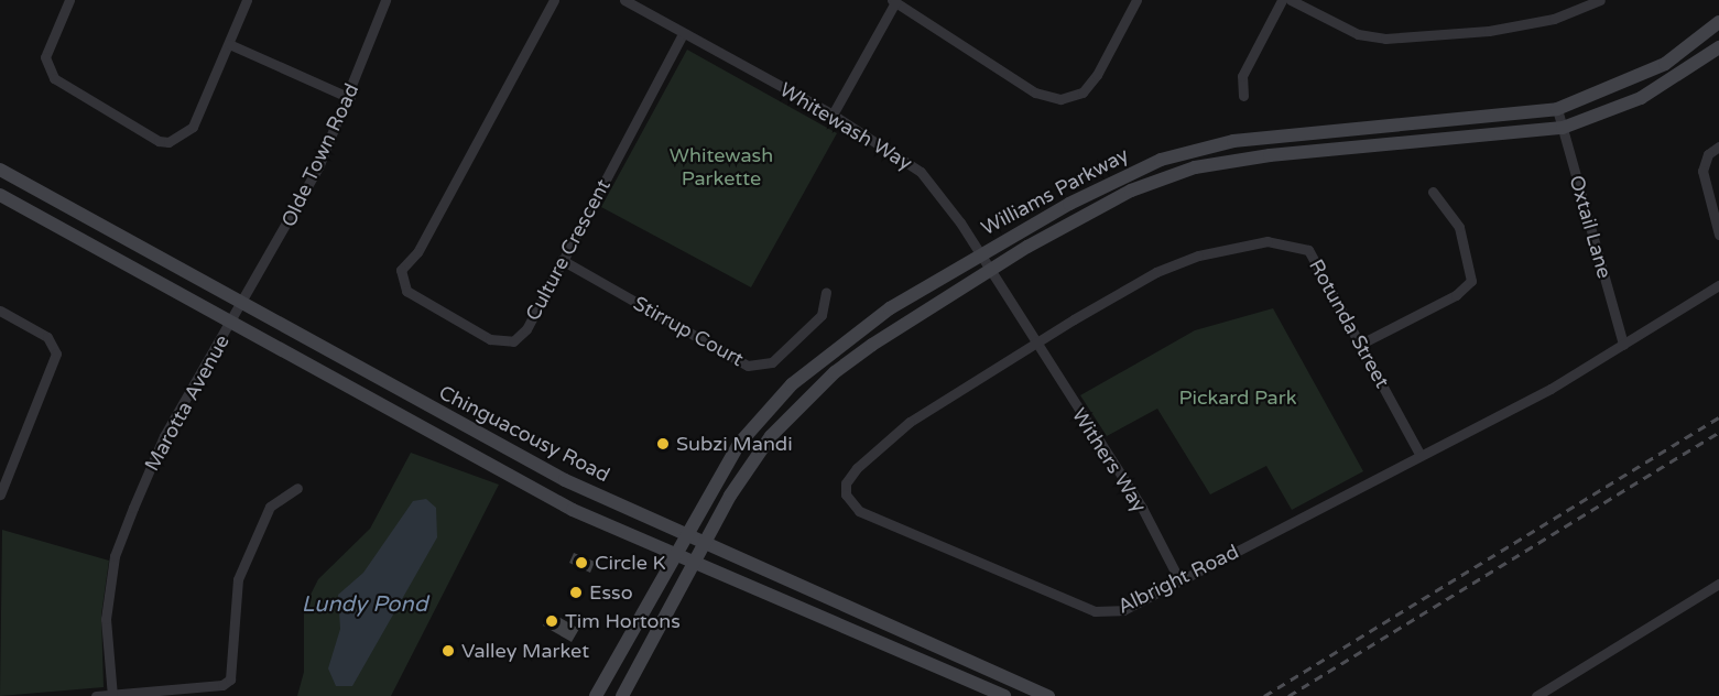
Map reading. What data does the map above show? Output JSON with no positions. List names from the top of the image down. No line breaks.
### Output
{"streets":{"main road":["Williams Parkway","Chinguacousy Road"],"street":["Whitewash Way","Olde Town Road","Oxtail Lane","Culture Crescent","Rotunda Street","Stirrup Court","Marotta Avenue","Withers Way","Albright Road"]},"crossings":[["Whitewash Way","Williams Parkway"],["Whitewash Way","Culture Crescent"],["Whitewash Way","Rotunda Street"],["Whitewash Way","Withers Way"],["Whitewash Way","Albright Road"],["Olde Town Road","Marotta Avenue"],["Olde Town Road","Chinguacousy Road"],["Williams Parkway","Oxtail Lane"],["Williams Parkway","Chinguacousy Road"],["Oxtail Lane","Albright Road"],["Culture Crescent","Stirrup Court"],["Rotunda Street","Withers Way"],["Rotunda Street","Albright Road"],["Marotta Avenue","Chinguacousy Road"],["Withers Way","Albright Road"]],"water":["Lundy Pond"],"parks":["Whitewash Parkette","Pickard Park"],"places":["Subzi Mandi","Circle K","Esso","Tim Hortons","Valley Market"]}
